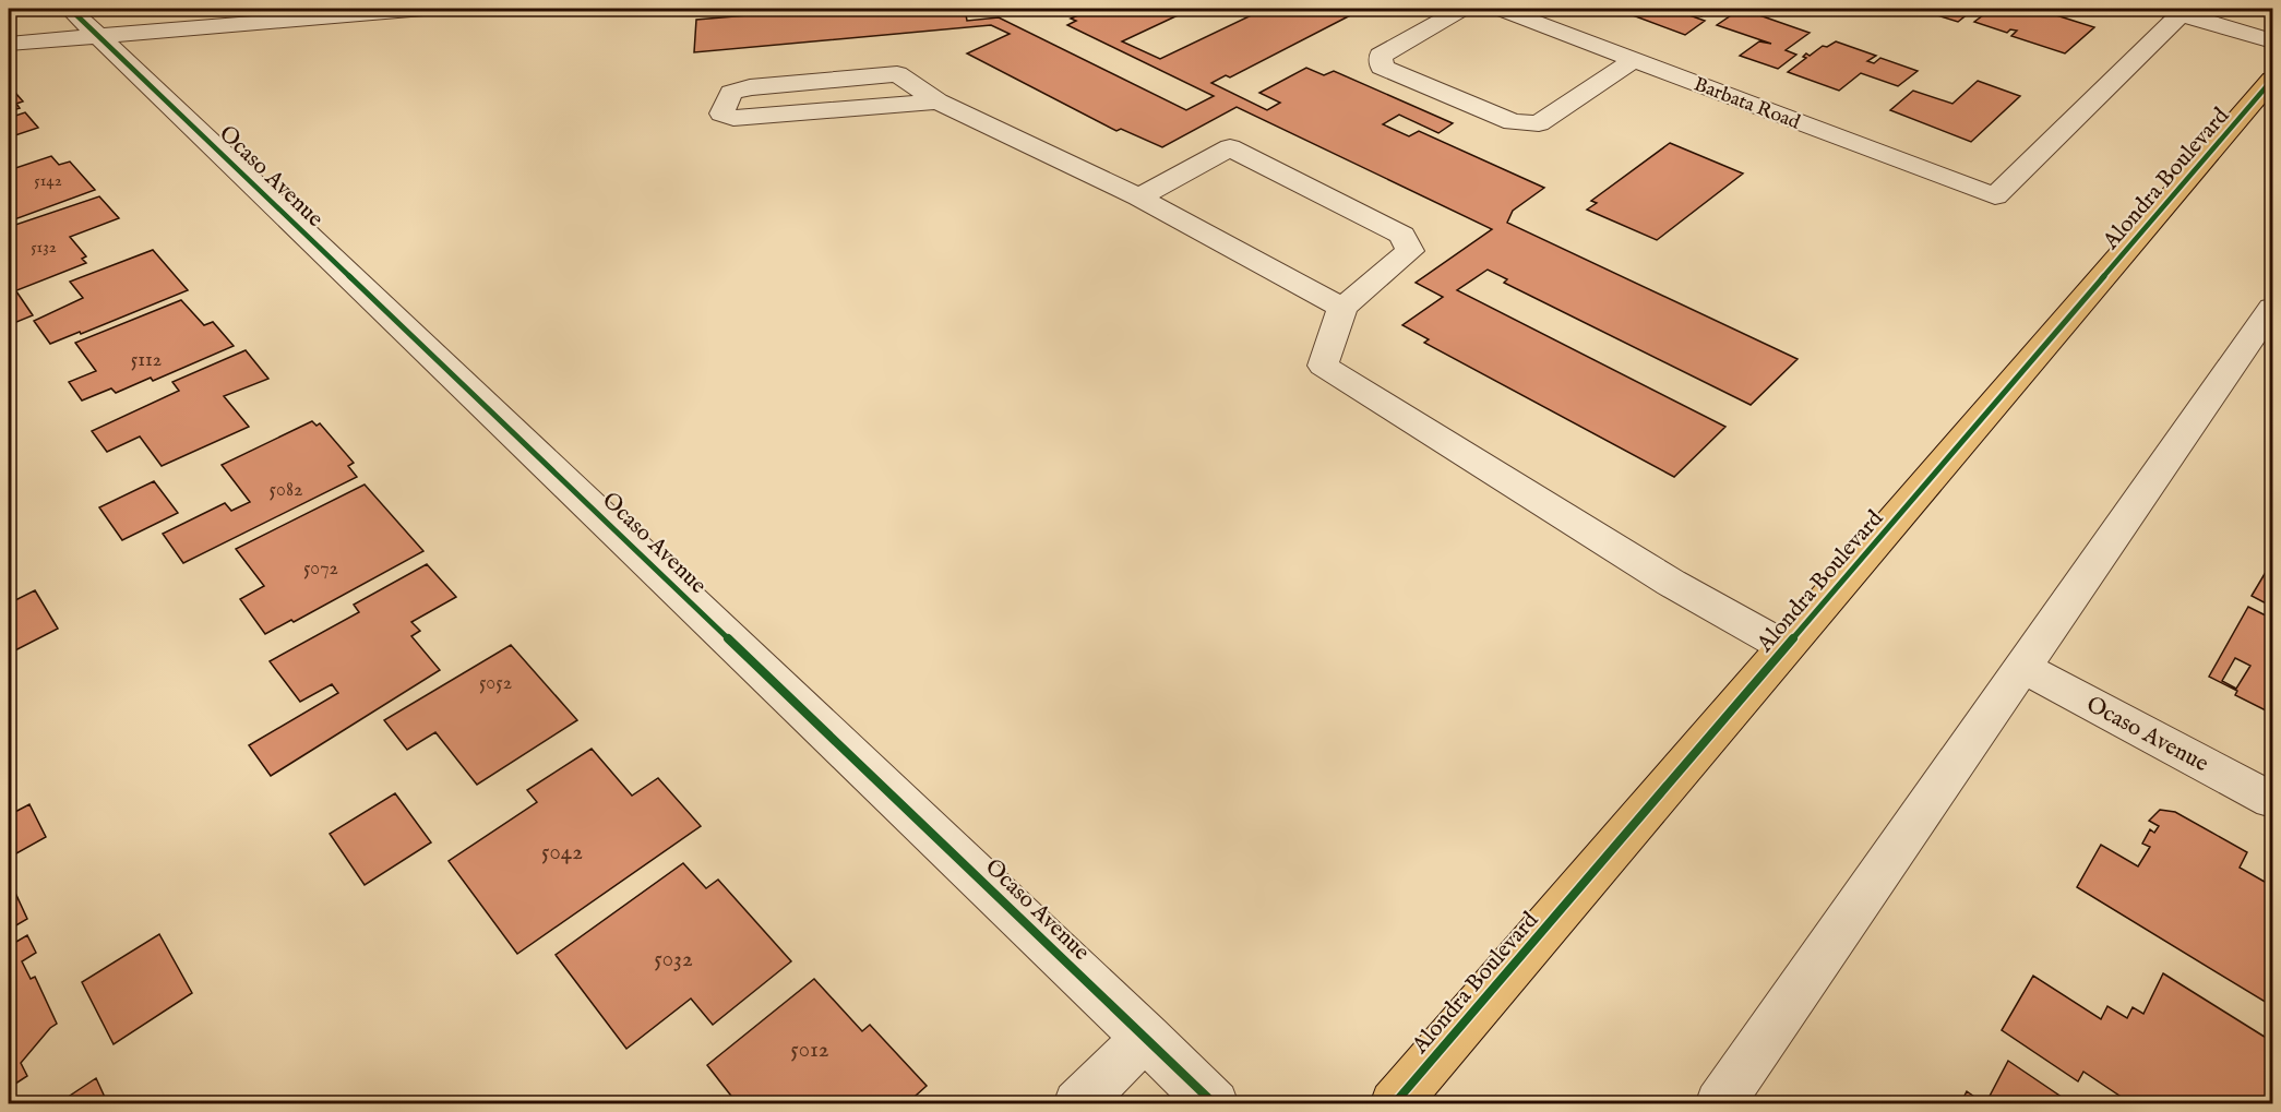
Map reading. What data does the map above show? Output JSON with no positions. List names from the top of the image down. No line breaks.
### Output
{"streets":{"main road":["Alondra Boulevard"],"street":["Barbata Road","Ocaso Avenue"]},"house_numbers":["5142","5132","5112","5082","5072","5052","5042","5032","5012"]}
